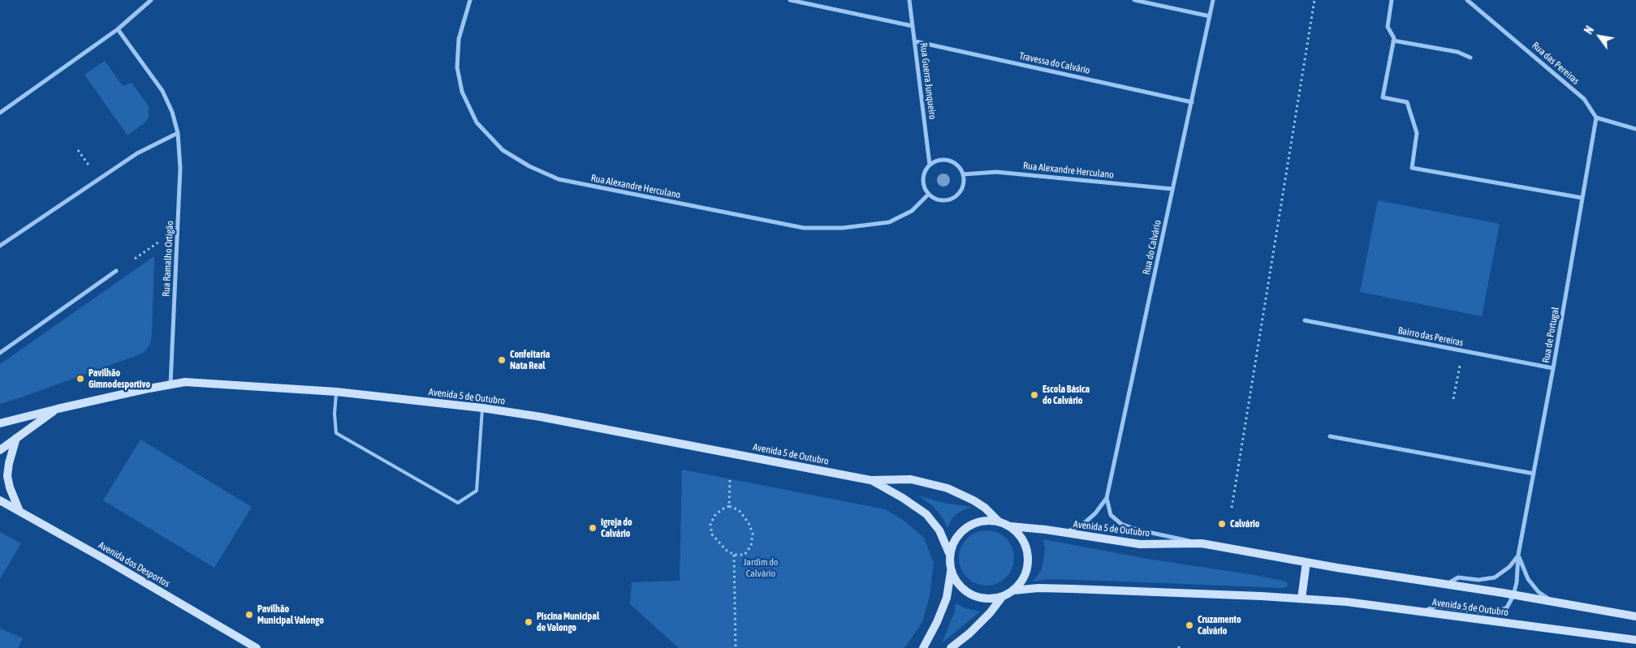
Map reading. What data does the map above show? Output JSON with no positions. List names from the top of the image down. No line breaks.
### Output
{"streets":{"main road":["Avenida 5 de Outubro","Avenida dos Desportos"],"street":["Travessa do Calvário","Rua das Pereiras","Rua Guerra Junqueiro","Rua Alexandre Herculano","Rua do Calvário","Rua Ramalho Ortigão","Rua de Portugal","Bairro das Pereiras"]},"crossings":[["Travessa do Calvário","Rua Guerra Junqueiro"],["Travessa do Calvário","Rua do Calvário"],["Rua das Pereiras","Rua de Portugal"],["Rua Guerra Junqueiro","Rua Alexandre Herculano"],["Rua Alexandre Herculano","Rua do Calvário"],["Rua do Calvário","Avenida 5 de Outubro"],["Rua Ramalho Ortigão","Avenida 5 de Outubro"],["Rua de Portugal","Bairro das Pereiras"],["Rua de Portugal","Avenida 5 de Outubro"]],"parks":["Jardim do Calvário"],"places":["Confeitaria Nata Real","Pavilhão Gimnodesportivo","Escola Básica do Calvário","Calvário","Igreja do Calvário","Pavilhão Municipal Valongo","Piscina Municipal de Valongo","Cruzamento Calvário"],"north":"top left"}
